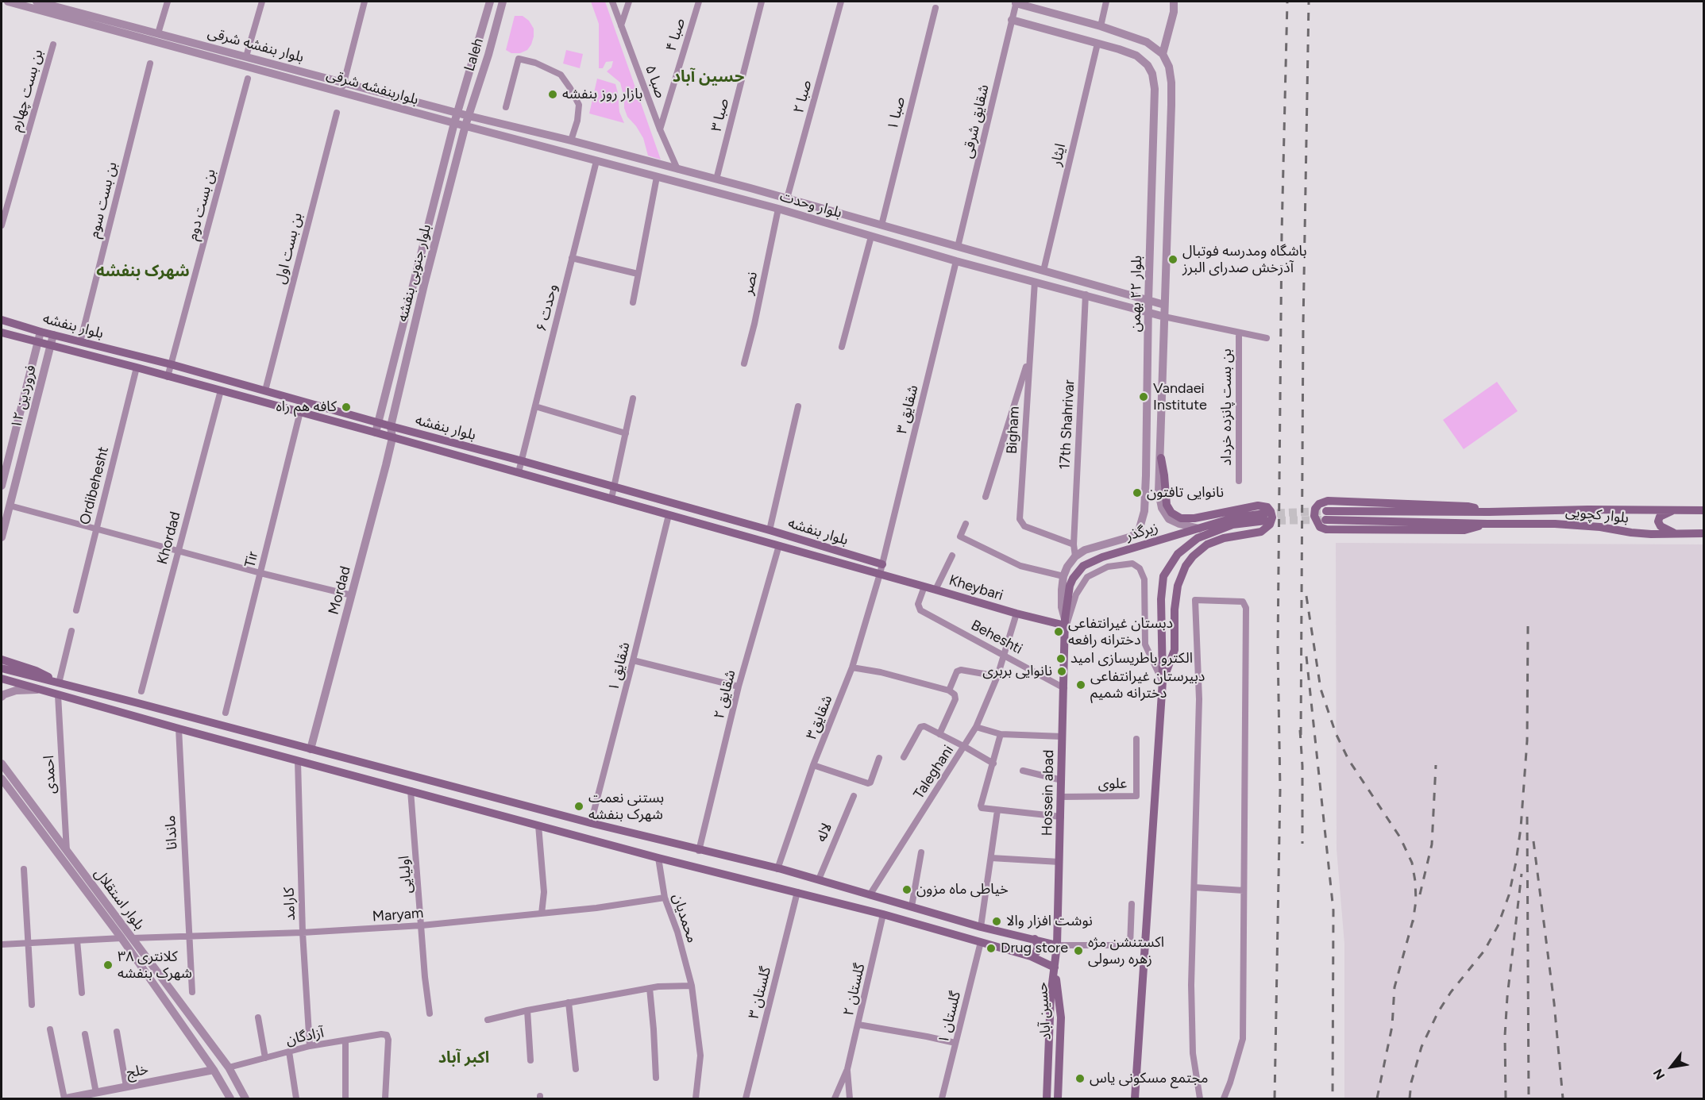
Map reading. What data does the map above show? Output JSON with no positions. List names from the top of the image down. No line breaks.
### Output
{"streets":{"main road":["بلوار بنفشه","بلوار کچویی","زیرگذر","Kheybari","Hossein abad","حسین آباد"],"street":["صبا ۴","بلوار بنفشه شرقی","Laleh","صبا ۵","بلواربنفشه شرقی","بن بست چهارم","صبا ۲","صبا ۱","صبا ۳","شقایق شرقی","ایثار","بن بست سوم","بن بست دوم","بلوار وحدت","بن بست اول","بلوار جنوبی بنفشه","نصر","بلوار ۲۲ بهمن","وحدت ۶","فروردین ۱۲","بن بست پانزده خرداد","شقایق ۳","17th Shahrivar","Bigham","Ordibehesht","Khordad","Tir","Mordad","Beheshti","شقایق ۱","شقایق ۲","شقایق۳","Taleghani","احمدی","علوی","ماندانا","لاله","اولیایی","بلوار استقلال","کارامد","Maryam","محمدیان","گلستان ۲","گلستان ۳","گلستان ۱","آزادگان","خلج"]},"crossings":[["صبا ۴","صبا ۵"],["بلوار بنفشه شرقی","Laleh"],["بلوار بنفشه شرقی","بلواربنفشه شرقی"],["بلوار بنفشه شرقی","بلوار وحدت"],["Laleh","بلوار وحدت"],["صبا ۵","بلوار وحدت"],["بلواربنفشه شرقی","بلوار وحدت"],["بلواربنفشه شرقی","بلوار جنوبی بنفشه"],["صبا ۲","بلوار وحدت"],["صبا ۱","بلوار وحدت"],["صبا ۳","بلوار وحدت"],["شقایق شرقی","بلوار وحدت"],["شقایق شرقی","بلوار ۲۲ بهمن"],["ایثار","بلوار وحدت"],["ایثار","بلوار ۲۲ بهمن"],["بن بست سوم","بلوار بنفشه"],["بن بست دوم","بلوار بنفشه"],["بلوار وحدت","بلوار جنوبی بنفشه"],["بلوار وحدت","نصر"],["بلوار وحدت","بلوار ۲۲ بهمن"],["بلوار وحدت","وحدت ۶"],["بلوار وحدت","شقایق ۳"],["بلوار وحدت","17th Shahrivar"],["بلوار وحدت","Bigham"],["بن بست اول","بلوار بنفشه"],["بلوار جنوبی بنفشه","بلوار بنفشه"],["بلوار ۲۲ بهمن","17th Shahrivar"],["بلوار ۲۲ بهمن","زیرگذر"],["وحدت ۶","بلوار بنفشه"],["بلوار بنفشه","فروردین ۱۲"],["بلوار بنفشه","شقایق ۳"],["بلوار بنفشه","Ordibehesht"],["بلوار بنفشه","Khordad"],["بلوار بنفشه","Tir"],["بلوار بنفشه","Kheybari"],["بلوار بنفشه","Mordad"],["بلوار بنفشه","شقایق ۱"],["بلوار بنفشه","شقایق ۲"],["بلوار بنفشه","شقایق۳"],["شقایق ۳","Kheybari"],["شقایق ۳","شقایق۳"],["17th Shahrivar","Bigham"],["زیرگذر","Kheybari"],["زیرگذر","Hossein abad"],["Kheybari","Beheshti"],["Kheybari","شقایق۳"],["Kheybari","Taleghani"],["Kheybari","Hossein abad"],["Beheshti","Taleghani"],["Beheshti","Hossein abad"],["احمدی","بلوار استقلال"],["علوی","Hossein abad"],["Hossein abad","حسین آباد"],["ماندانا","Maryam"],["اولیایی","Maryam"],["بلوار استقلال","Maryam"],["بلوار استقلال","آزادگان"],["بلوار استقلال","خلج"],["کارامد","Maryam"],["کارامد","آزادگان"],["Maryam","محمدیان"]],"districts":["حسین آباد","شهرک بنفشه","اکبر آباد"],"places":["بازار روز بنفشه","باشگاه ومدرسه فوتبال آذرخش صدرای البرز","Vandaei Institute","کافه هم راه","نانوایی تافتون","دبستان غیرانتفاعی دخترانه رافعه","الکترو باطریسازی امید","نانوایی بربری","دبیرستان غیرانتفاعی دخترانه شمیم","بستنی نعمت شهرک بنفشه","خیاطی ماه مزون","نوشت افزار والا","Drug store","اکستنشن مژه زهره رسولی","کلانتری ۳۸ شهرک بنفشه","مجتمع مسکونی یاس"],"north":"bottom left"}
